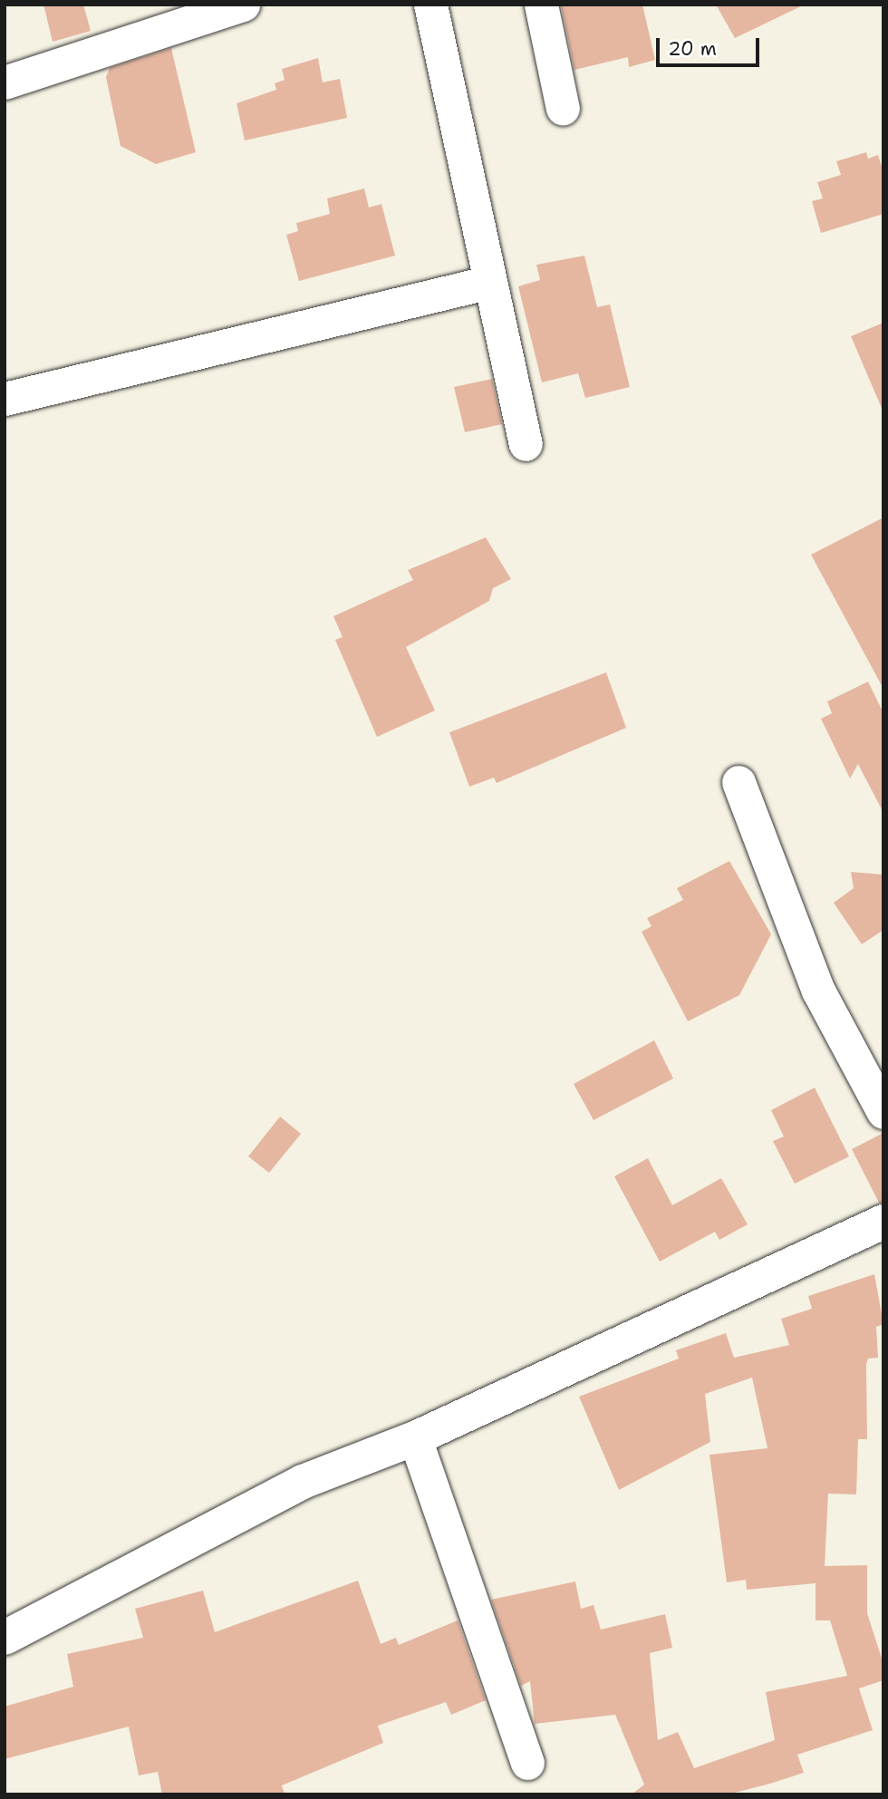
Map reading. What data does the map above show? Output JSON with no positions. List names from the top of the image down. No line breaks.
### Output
{"scale_bar":"20 m"}
